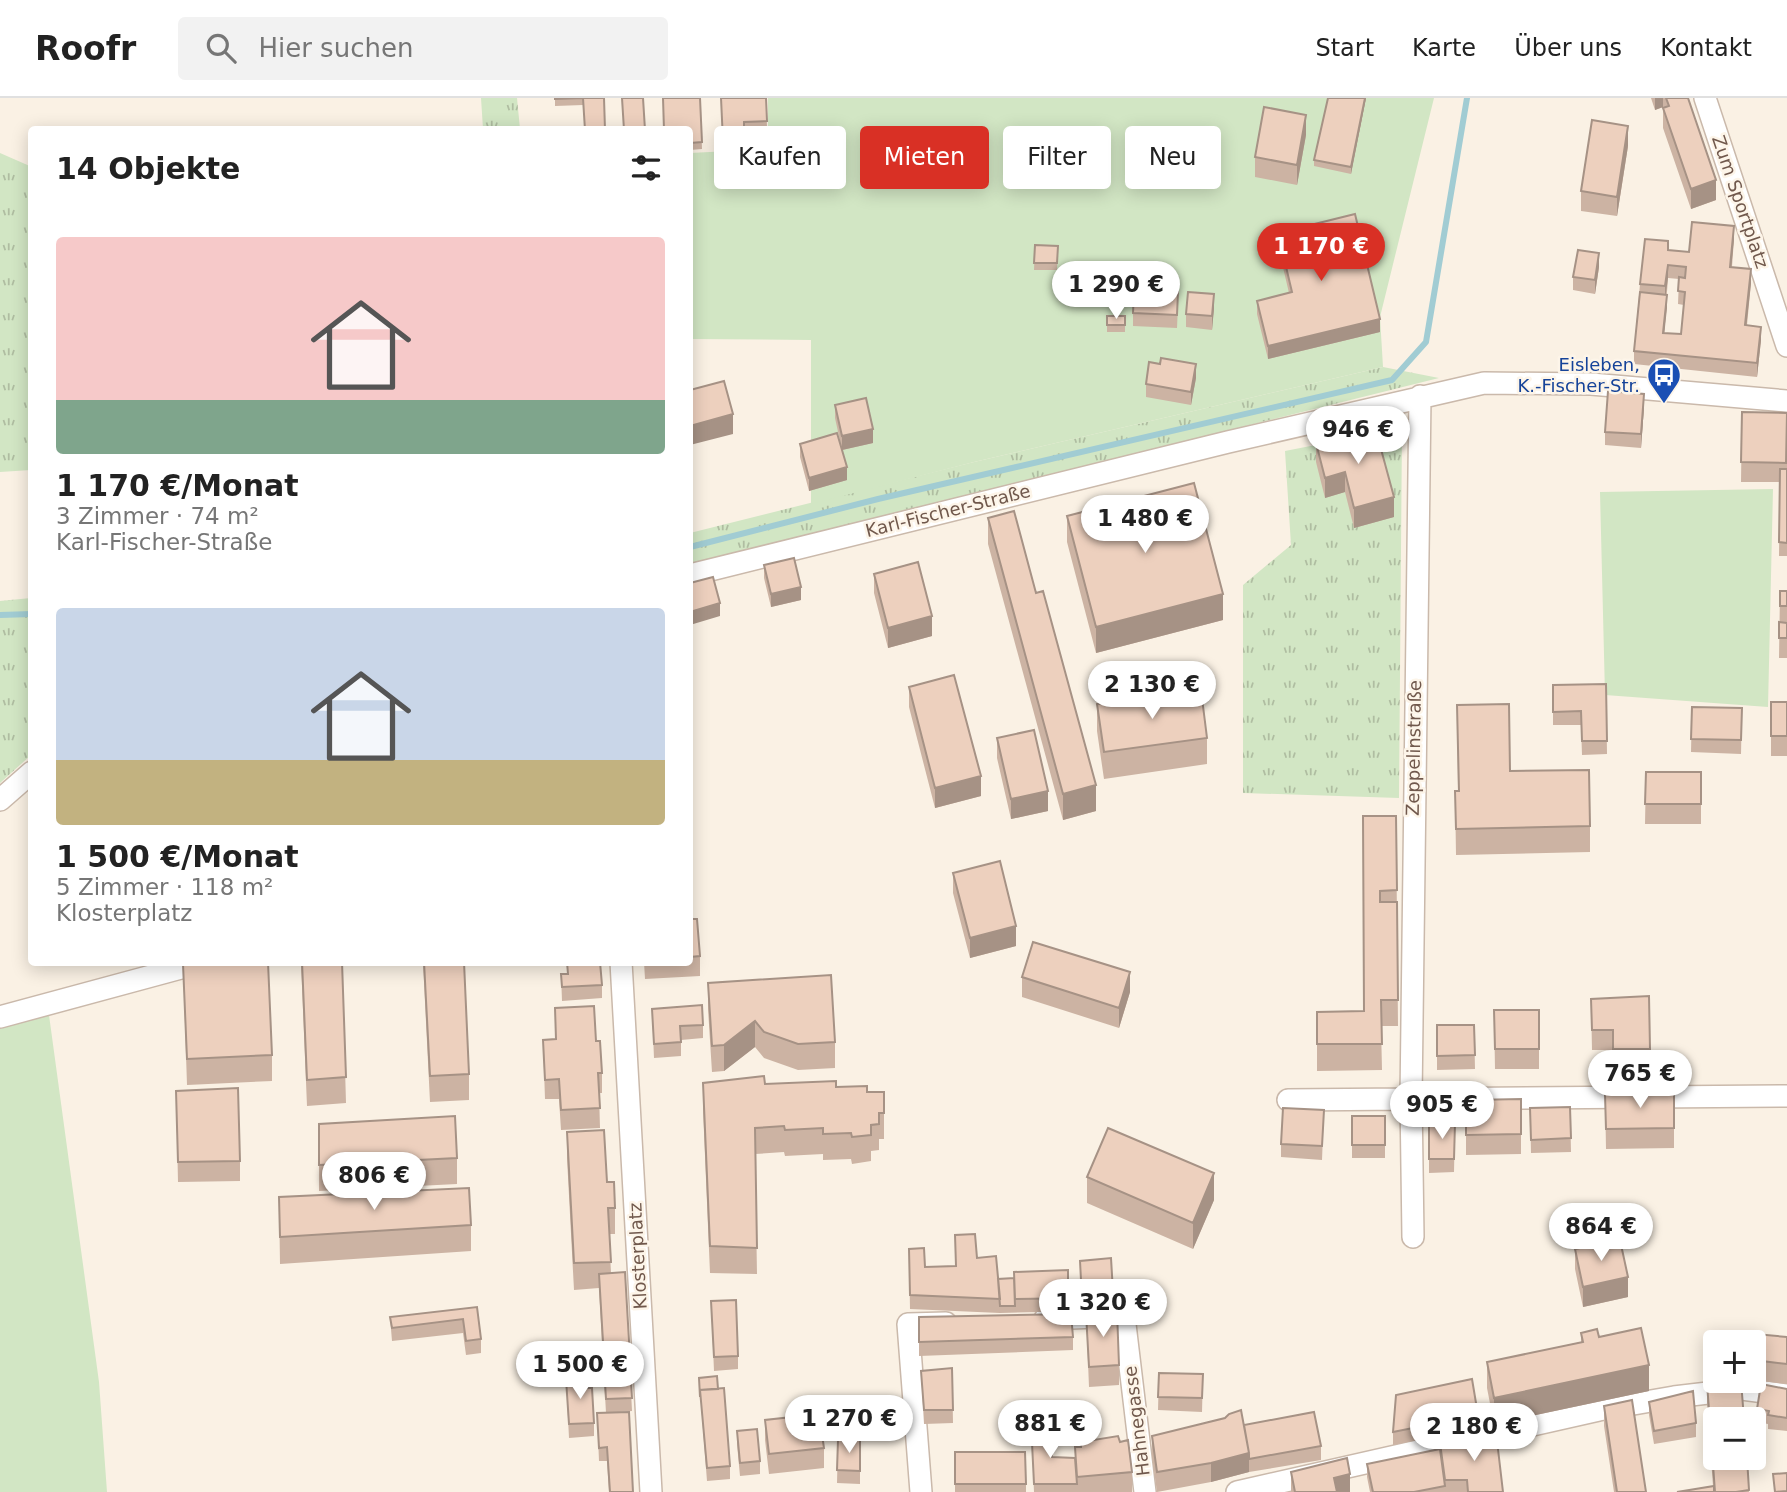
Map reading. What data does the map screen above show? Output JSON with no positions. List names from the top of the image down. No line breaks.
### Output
{"streets":{"street":["Zum Sportplatz","Karl-Fischer-Straße","Zeppelinstraße","Klosterplatz","Hahnegasse"]},"crossings":[["Karl-Fischer-Straße","Zeppelinstraße"]],"places":{"bus stop":["Eisleben, K.-Fischer-Str."]},"page":{"header":"Roofr","search":"Hier suchen","nav":["Start","Karte","Über uns","Kontakt"],"chip":["Kaufen","Mieten","Filter","Neu"],"heading":"14 Objekte","list":[{"name":"1 170 €/Monat","note":"3 Zimmer · 74 m² · Karl-Fischer-Straße"},{"name":"1 500 €/Monat","note":"5 Zimmer · 118 m² · Klosterplatz"}],"price":["1 170 €","1 290 €","946 €","1 480 €","2 130 €","765 €","905 €","806 €","864 €","1 320 €","1 500 €","1 270 €","881 €","2 180 €"],"map_buttons":["+","−"]}}
